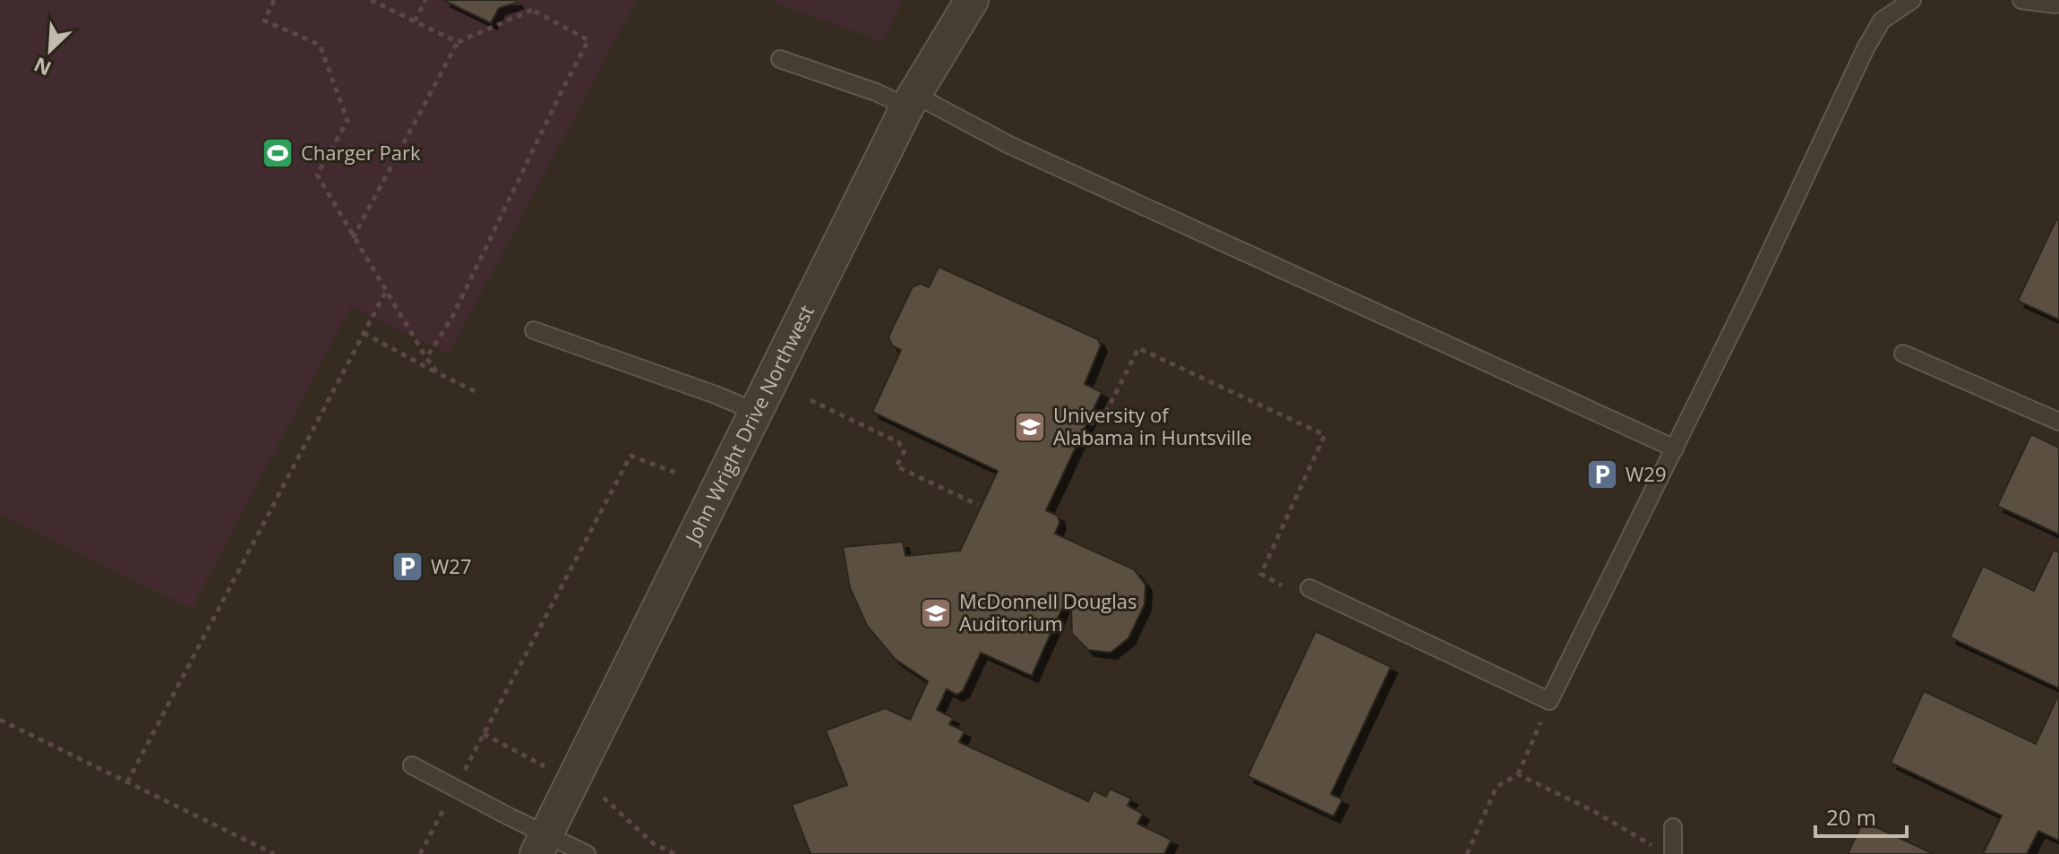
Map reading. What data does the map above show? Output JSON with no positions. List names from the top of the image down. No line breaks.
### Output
{"streets":{"street":["John Wright Drive Northwest"]},"places":{"sports":["Charger Park"],"school or university":["University of Alabama in Huntsville","McDonnell Douglas Auditorium"],"parking":["W29","W27"]},"scale_bar":"20 m","north":"bottom left"}
